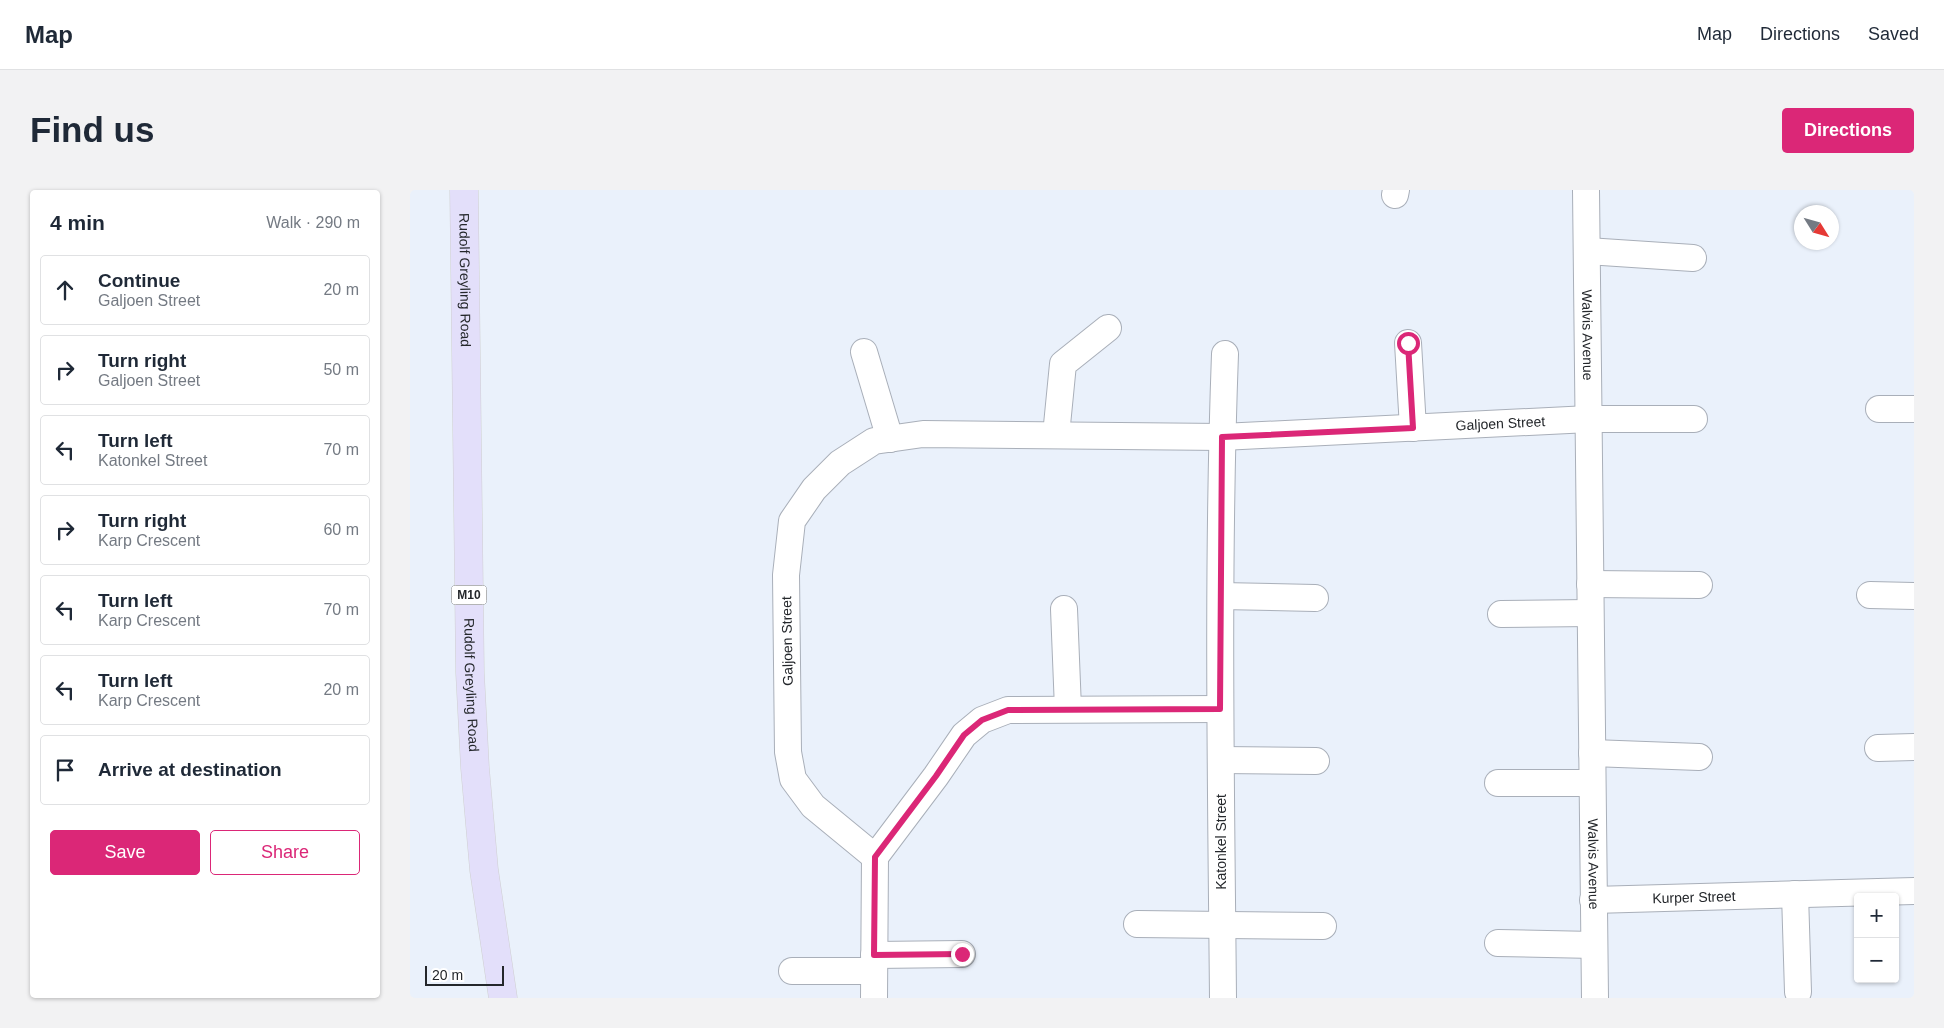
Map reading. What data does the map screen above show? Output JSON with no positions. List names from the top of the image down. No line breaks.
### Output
{"streets":{"main road":["Rudolf Greyling Road","M10"],"street":["Walvis Avenue","Galjoen Street","Katonkel Street","Kurper Street"]},"crossings":[["Walvis Avenue","Galjoen Street"],["Walvis Avenue","Kurper Street"],["Galjoen Street","Katonkel Street"]],"scale_bar":"20 m","north":"bottom right","page":{"header":"Map","nav":["Map","Directions","Saved"],"buttons":["Directions",["Save","Share"]],"title":"Find us","heading":["4 min","Walk · 290 m"],"list":[["Continue","Galjoen Street","20 m"],["Turn right","Galjoen Street","50 m"],["Turn left","Katonkel Street","70 m"],["Turn right","Karp Crescent","60 m"],["Turn left","Karp Crescent","70 m"],["Turn left","Karp Crescent","20 m"],"Arrive at destination"],"map_buttons":["+","−"],"scale":"20 m"}}
